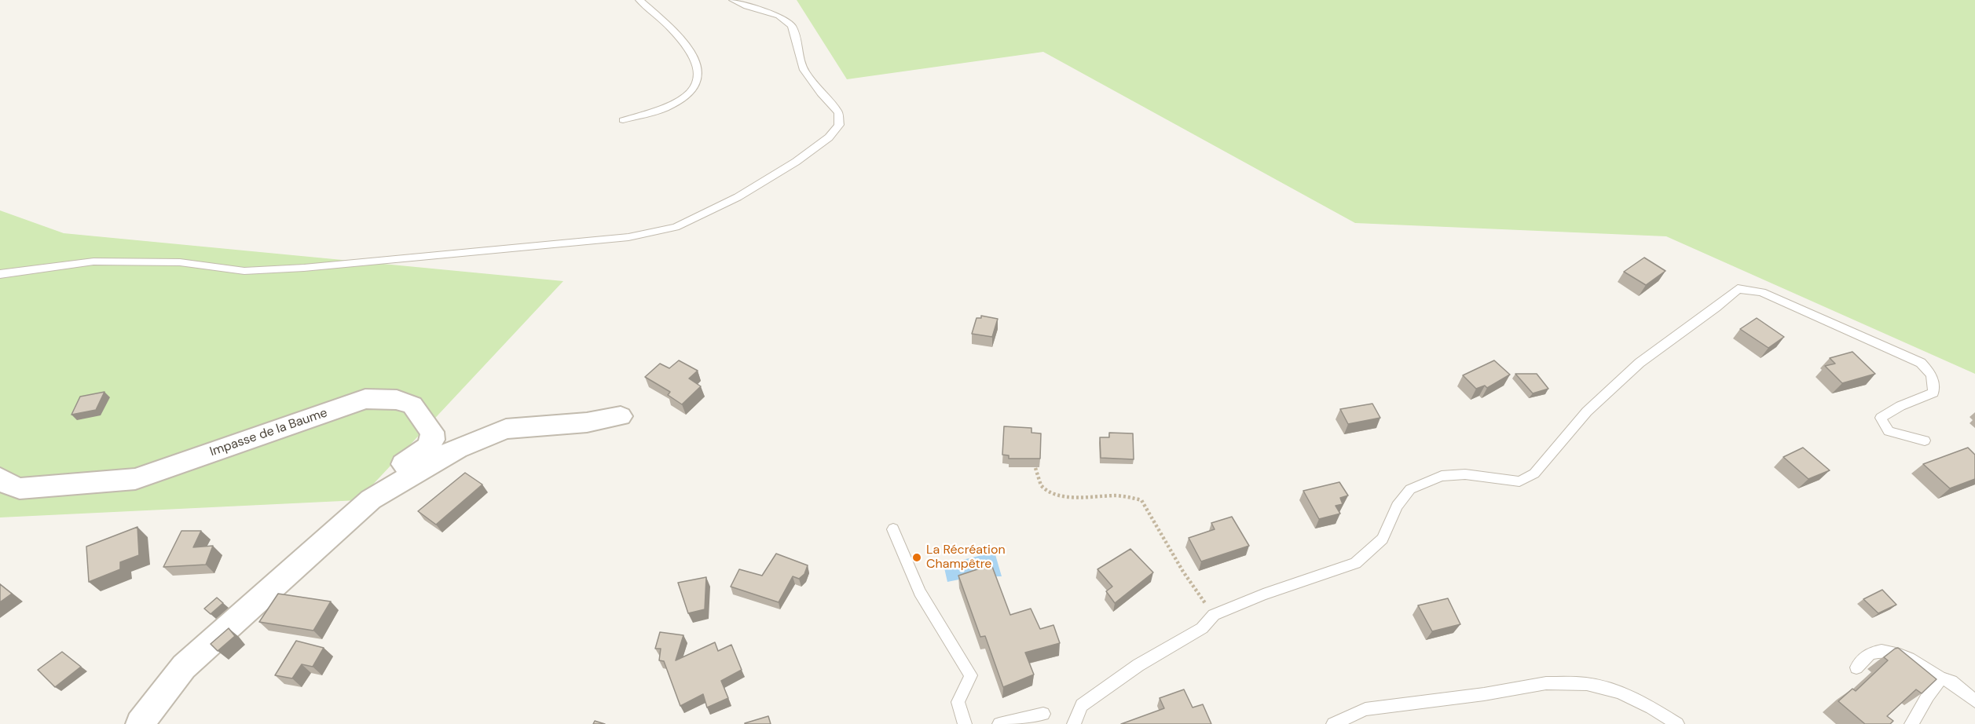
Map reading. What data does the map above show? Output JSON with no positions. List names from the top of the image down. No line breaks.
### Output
{"streets":{"street":["Impasse de la Baume"]},"places":["La Récréation Champêtre"]}
